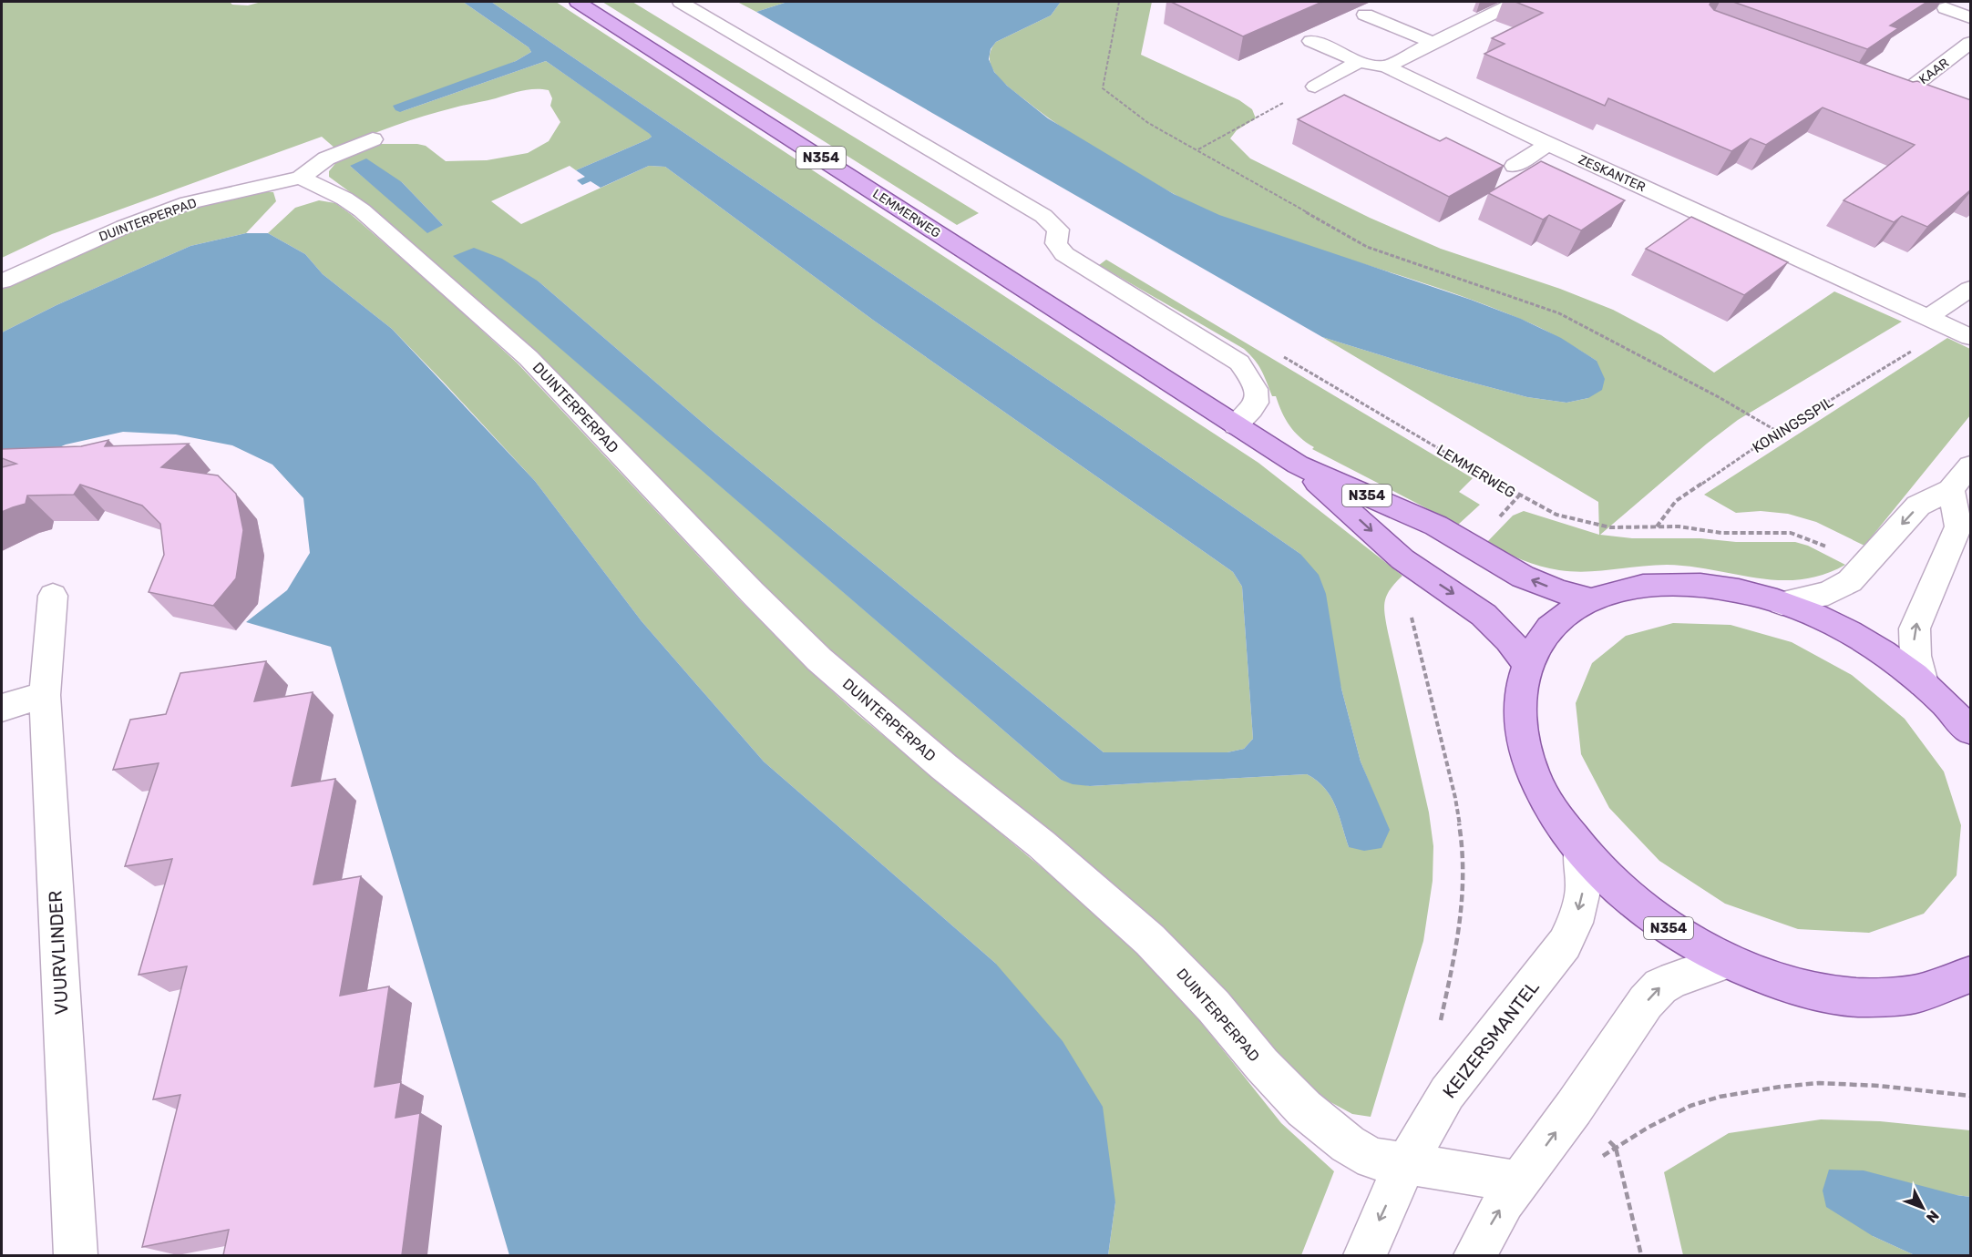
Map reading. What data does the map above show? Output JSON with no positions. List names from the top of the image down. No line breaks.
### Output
{"streets":{"main road":["N354","LEMMERWEG"],"street":["KAAR","ZESKANTER","DUINTERPERPAD","VUURVLINDER","KEIZERSMANTEL"],"path":["KONINGSSPIL"]},"crossings":[["N354","LEMMERWEG"],["N354","KEIZERSMANTEL"],["LEMMERWEG","KONINGSSPIL"],["DUINTERPERPAD","KEIZERSMANTEL"]],"north":"bottom right"}
